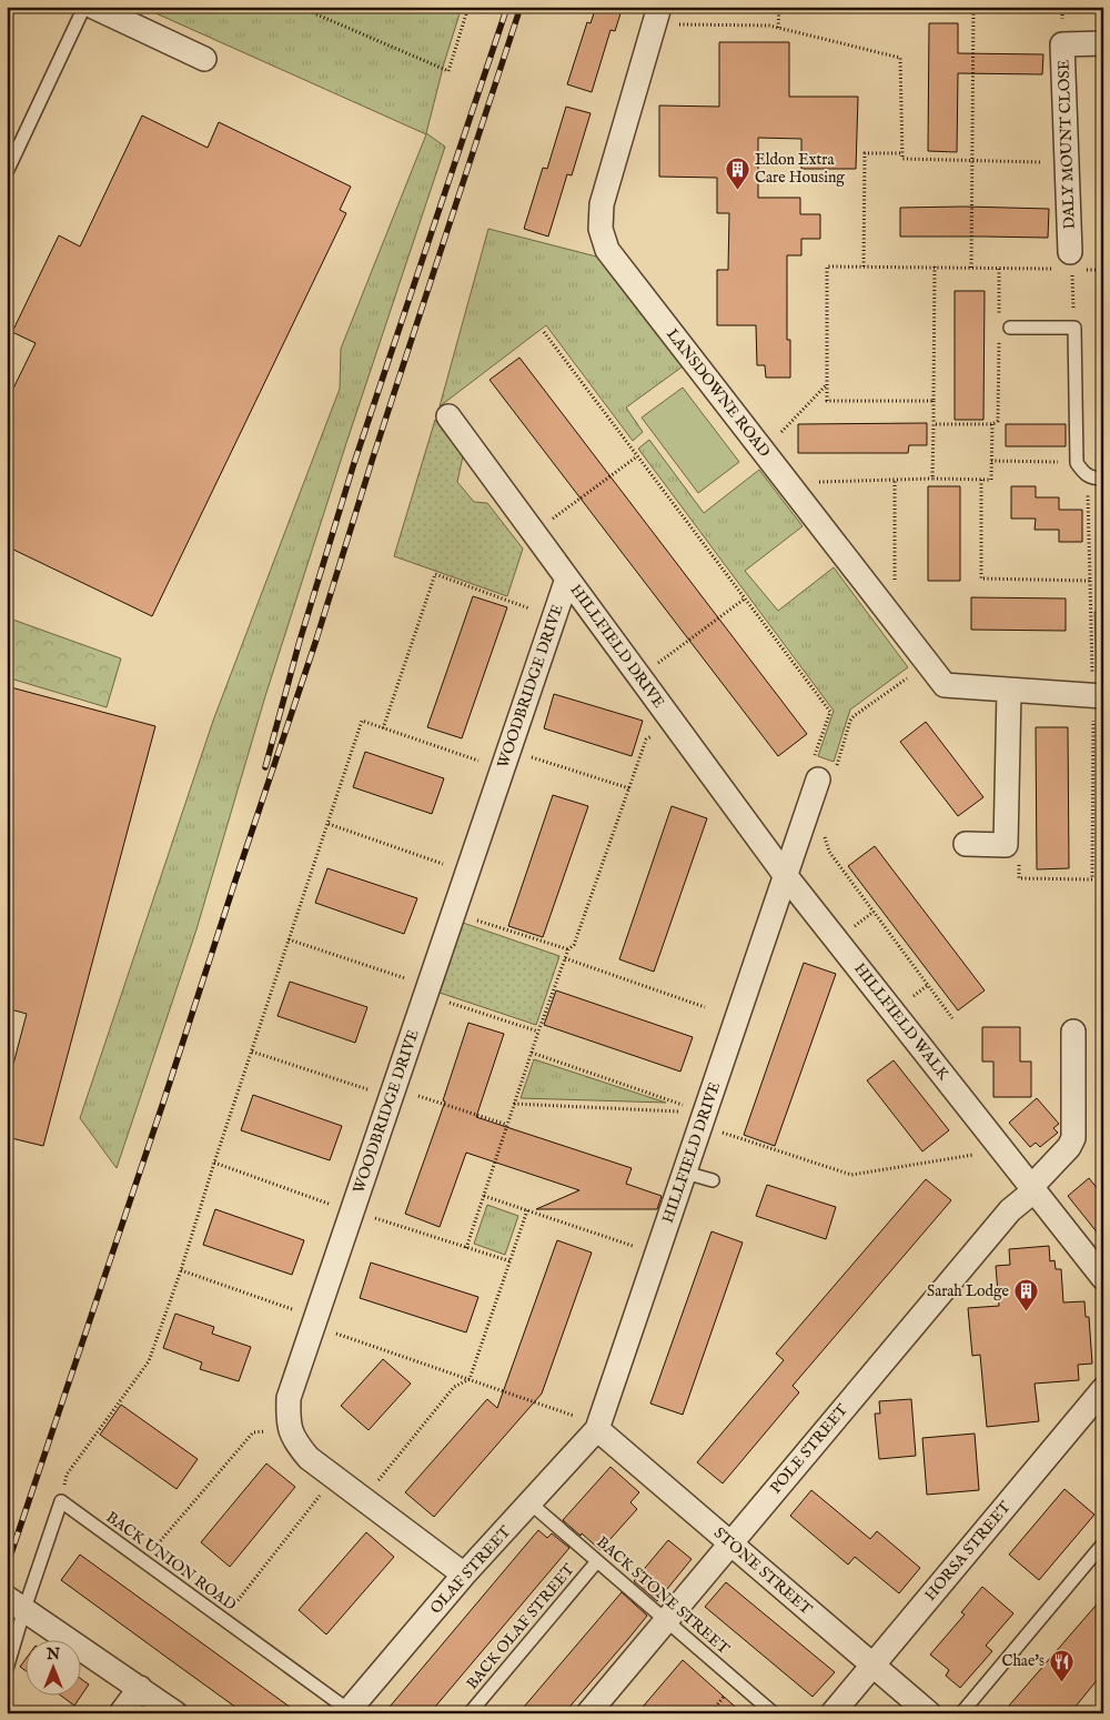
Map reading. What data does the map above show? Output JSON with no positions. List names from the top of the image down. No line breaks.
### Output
{"streets":{"street":["DALY MOUNT CLOSE","LANSDOWNE ROAD","HILLFIELD DRIVE","WOODBRIDGE DRIVE","HILLFIELD WALK","POLE STREET","HORSA STREET","OLAF STREET","STONE STREET"],"lane":["BACK UNION ROAD","BACK STONE STREET","BACK OLAF STREET"]},"crossings":[["HILLFIELD DRIVE","WOODBRIDGE DRIVE"],["HILLFIELD DRIVE","HILLFIELD WALK"],["HILLFIELD DRIVE","OLAF STREET"],["HILLFIELD DRIVE","STONE STREET"],["WOODBRIDGE DRIVE","OLAF STREET"],["HILLFIELD WALK","POLE STREET"],["POLE STREET","STONE STREET"],["POLE STREET","BACK STONE STREET"],["HORSA STREET","STONE STREET"],["BACK UNION ROAD","OLAF STREET"],["OLAF STREET","STONE STREET"],["OLAF STREET","BACK STONE STREET"],["BACK STONE STREET","BACK OLAF STREET"]],"places":{"building":["Eldon Extra Care Housing","Sarah Lodge"],"restaurant":["Chae's"]},"north":"top"}
